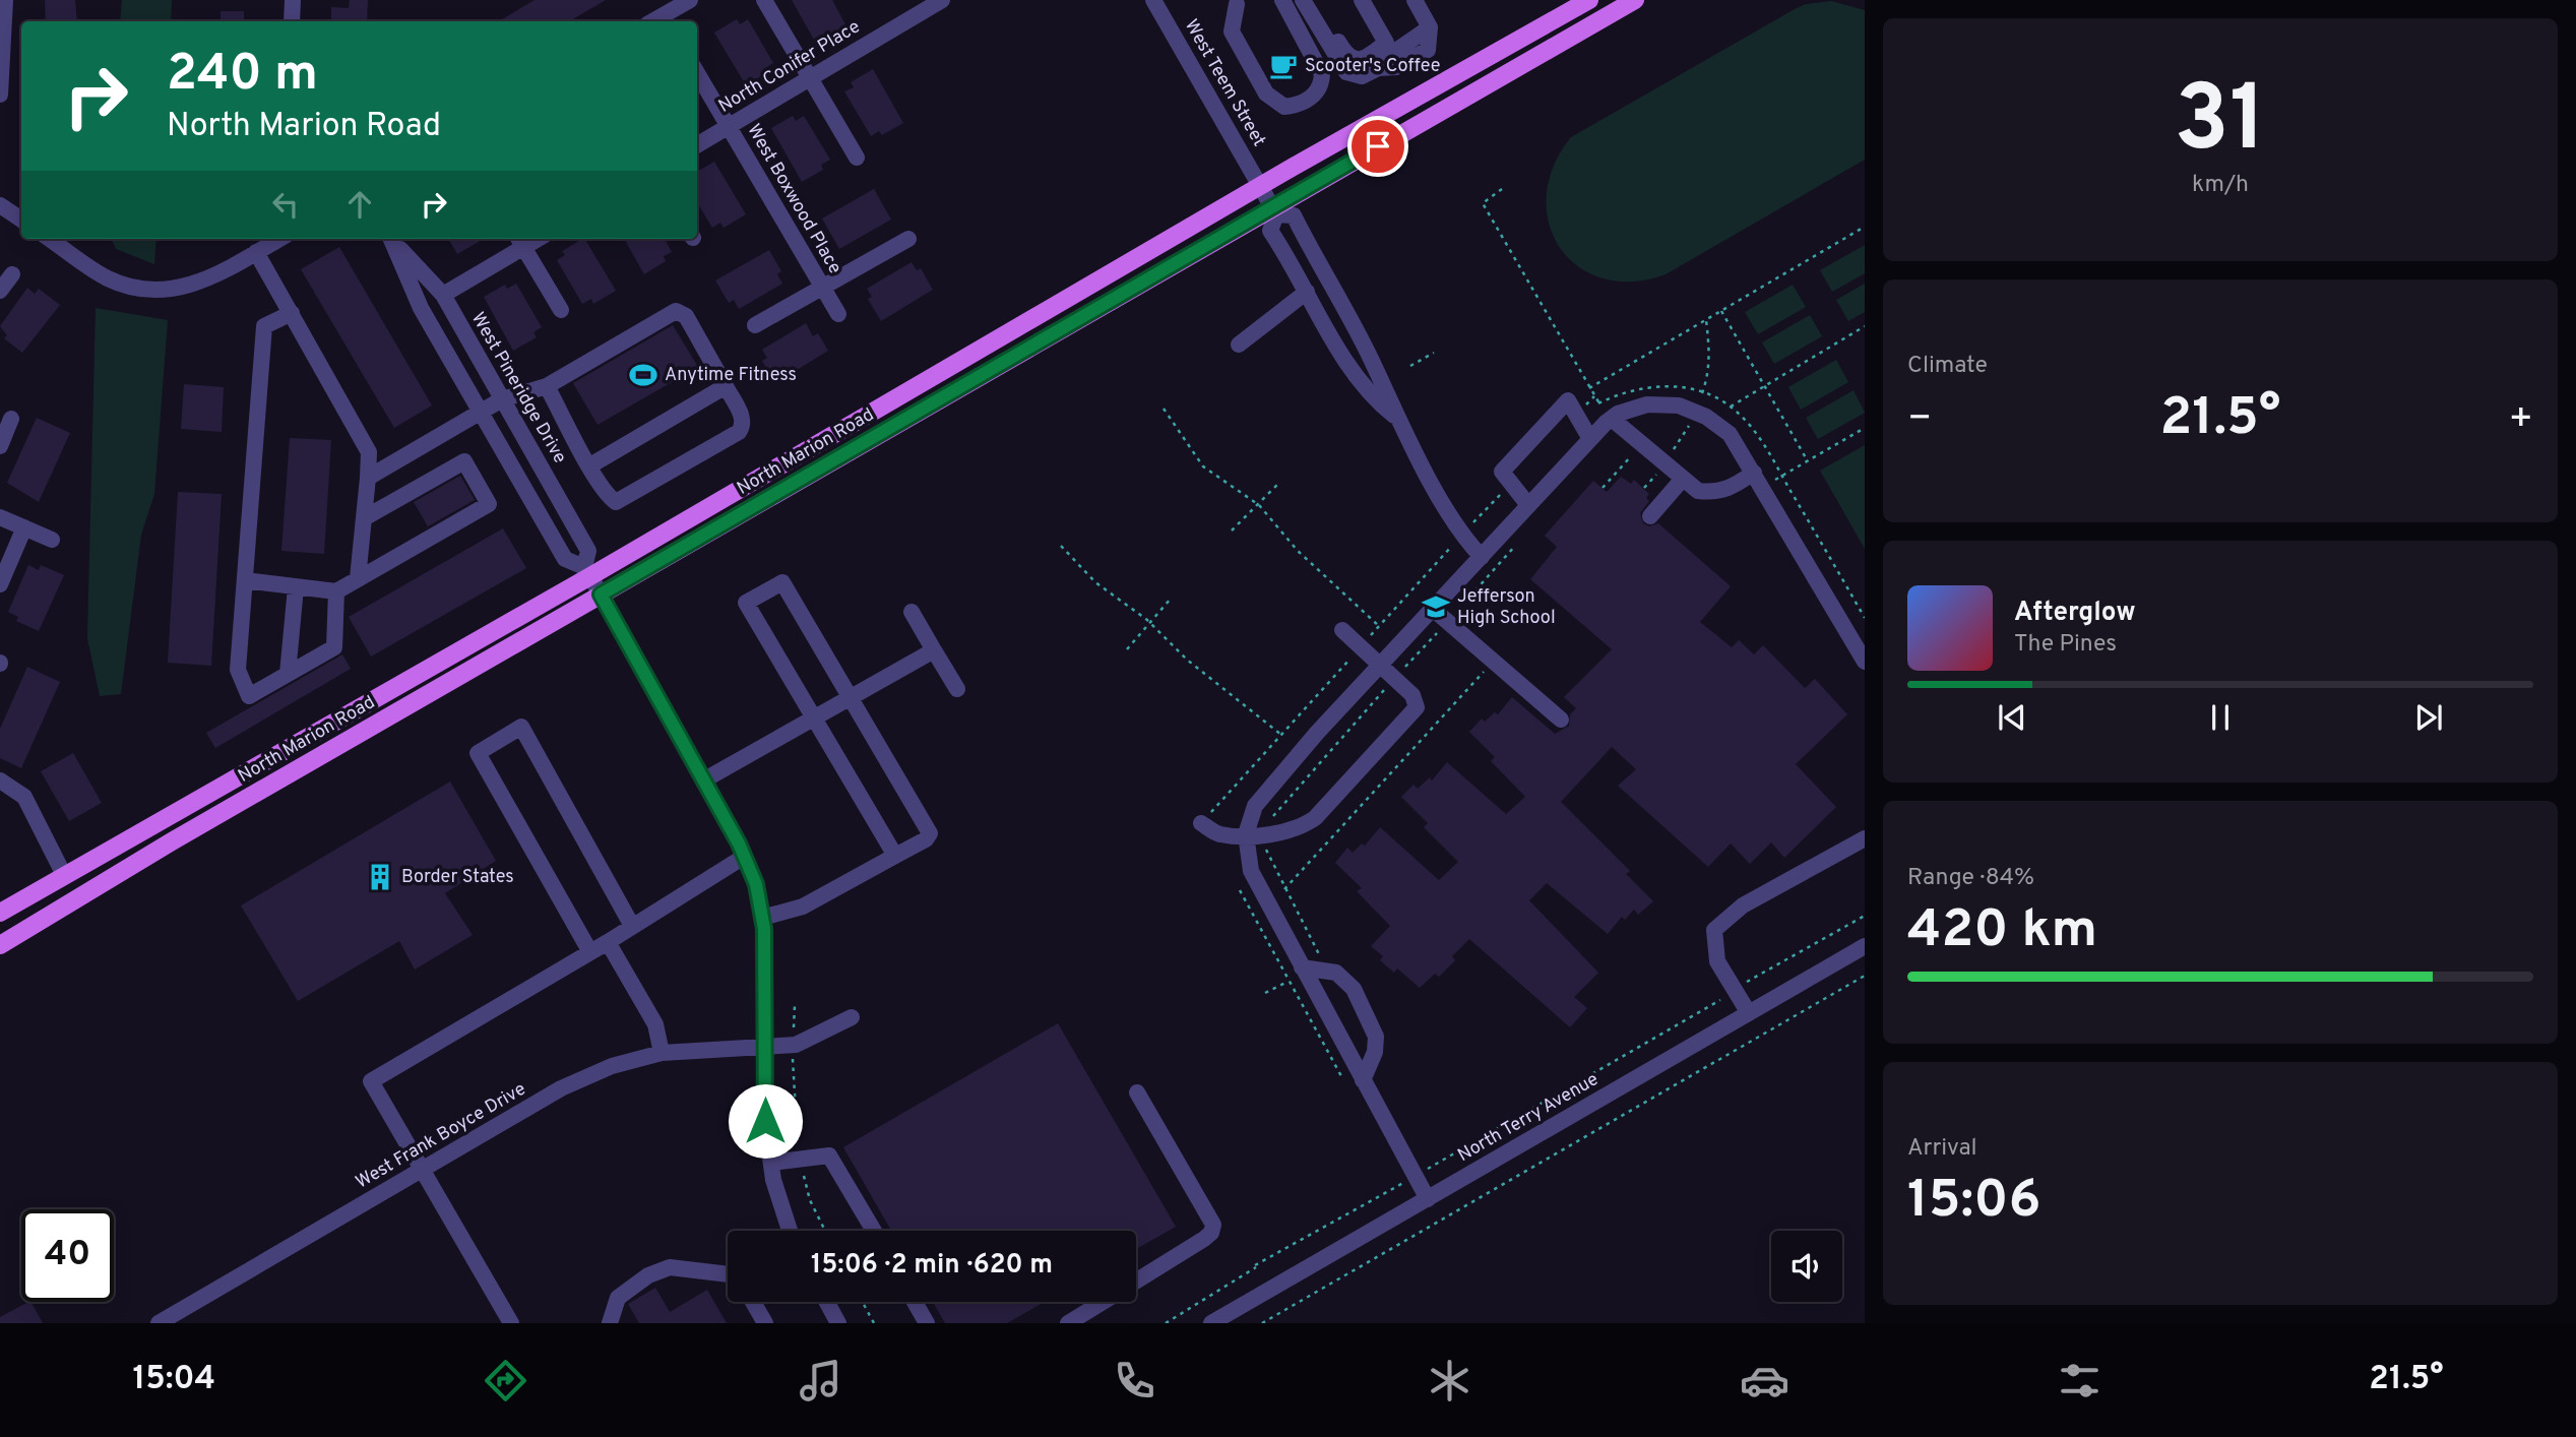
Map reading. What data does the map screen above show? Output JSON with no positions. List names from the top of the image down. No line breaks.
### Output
{"streets":{"main road":["North Marion Road"],"street":["North Conifer Place","West Teem Street","West Boxwood Place","West Pineridge Drive","North Terry Avenue","West Frank Boyce Drive"]},"crossings":[["North Conifer Place","West Boxwood Place"],["West Teem Street","North Marion Road"],["West Pineridge Drive","North Marion Road"]],"places":{"cafe":["Scooter's Coffee"],"sports":["Anytime Fitness"],"school or university":["Jefferson High School"],"building":["Border States"]},"page":{"tile":[["31","km/h"],"Climate",["Range · 84%","420 km"],["Arrival","15:06"]],"turn":["240 m","North Marion Road"],"heat":["−","21.5°","+"],"song":["Afterglow","The Pines"],"limit":"40","trip":"15:06 · 2 min · 620 m","tabs":["15:04","21.5°"]}}
